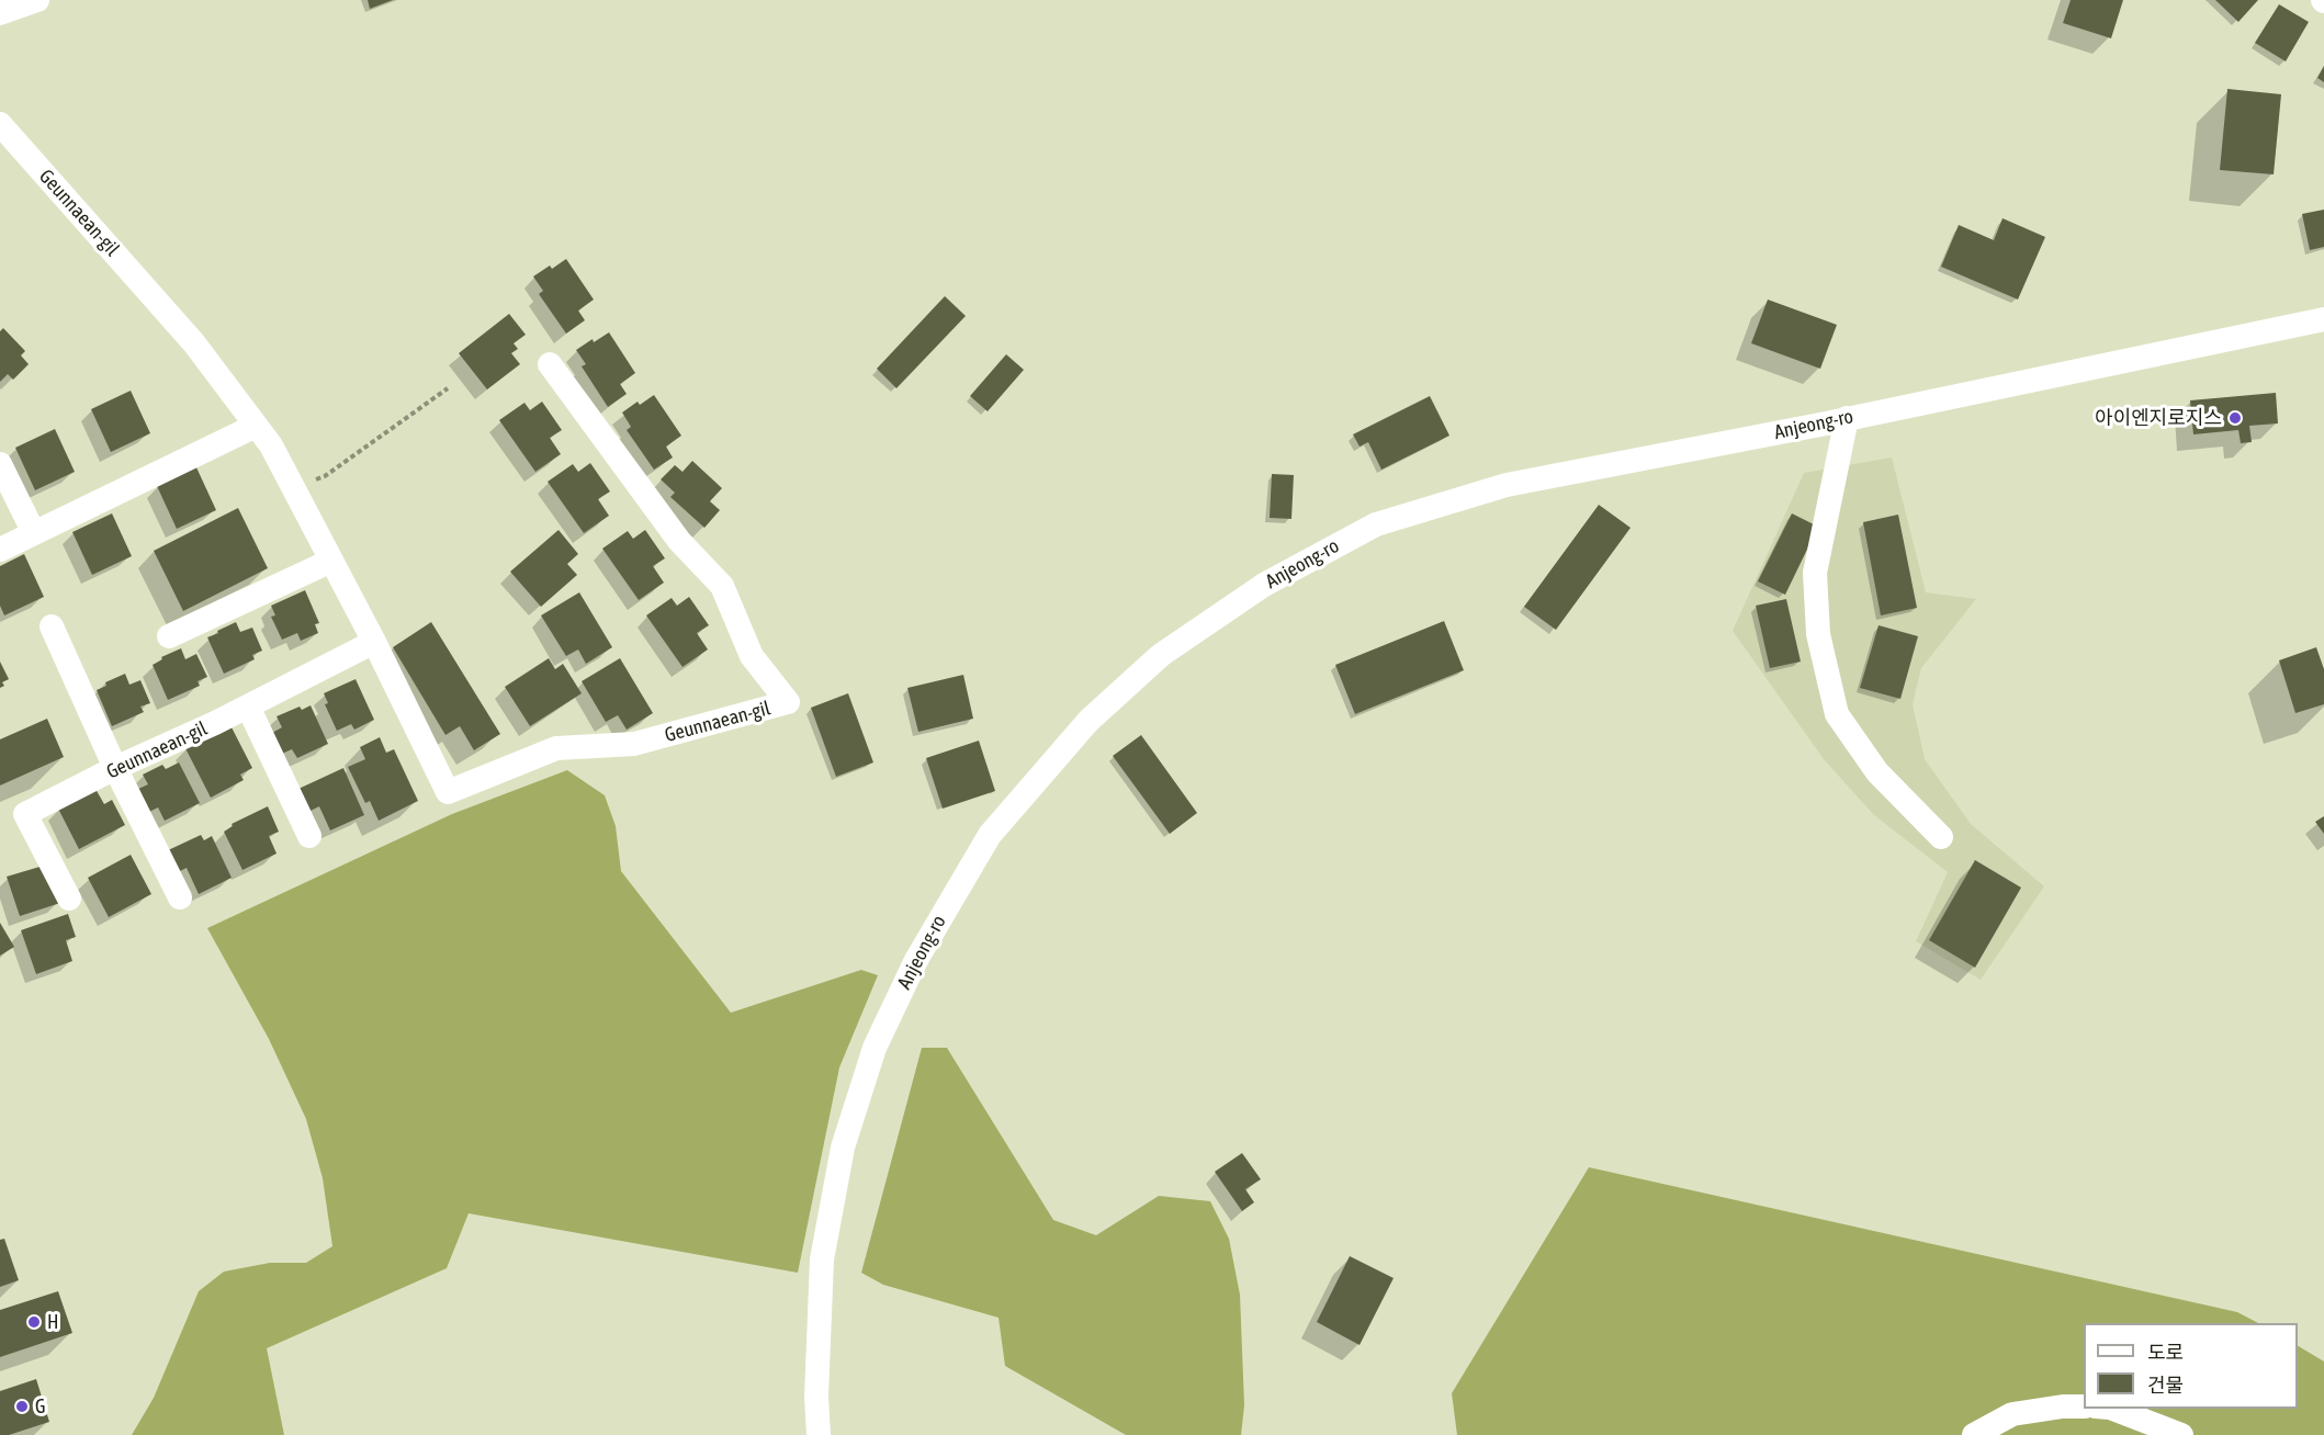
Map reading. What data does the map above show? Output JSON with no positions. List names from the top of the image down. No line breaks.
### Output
{"streets":{"street":["Geunnaean-gil","Anjeong-ro"]},"places":["아이엔지로지스","H","G"],"legend":["도로","건물"]}
